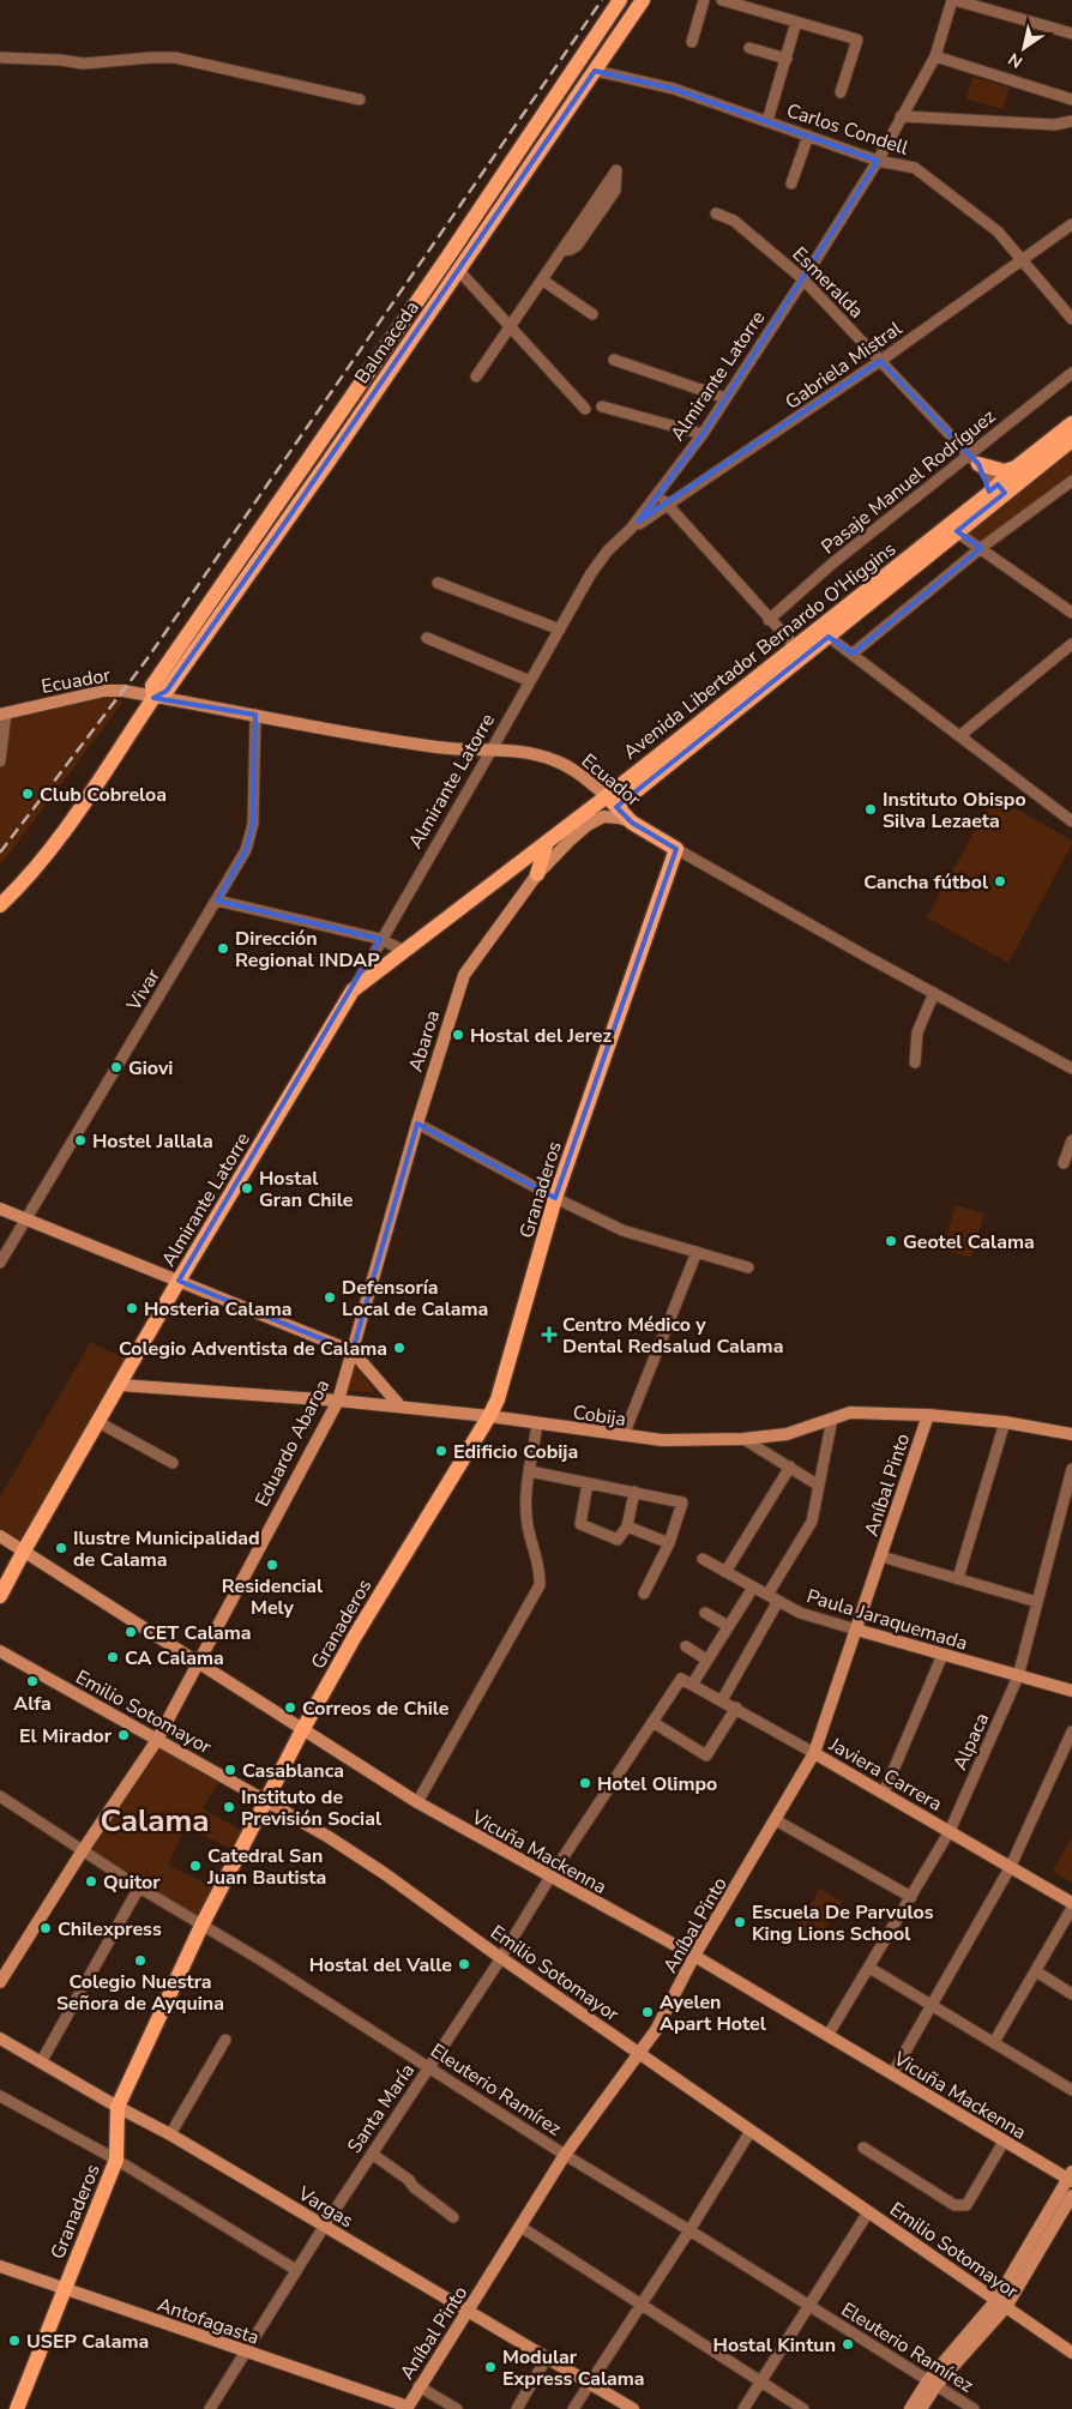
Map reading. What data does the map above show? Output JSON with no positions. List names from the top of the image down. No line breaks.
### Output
{"streets":{"main road":["Balmaceda","Almirante Latorre","Avenida Libertador Bernardo O'Higgins","Ecuador","Granaderos"],"street":["Carlos Condell","Esmeralda","Gabriela Mistral","Pasaje Manuel Rodríguez","Vivar","Abaroa","Cobija","Eduardo Abaroa","Aníbal Pinto","Paula Jaraquemada","Emilio Sotomayor","Alpaca","Javiera Carrera","Vicuña Mackenna","Eleuterio Ramírez","Santa María","Vargas","Antofagasta"]},"crossings":[["Carlos Condell","Balmaceda"],["Carlos Condell","Gabriela Mistral"],["Carlos Condell","Almirante Latorre"],["Esmeralda","Gabriela Mistral"],["Esmeralda","Almirante Latorre"],["Esmeralda","Pasaje Manuel Rodríguez"],["Esmeralda","Avenida Libertador Bernardo O'Higgins"],["Balmaceda","Ecuador"],["Gabriela Mistral","Almirante Latorre"],["Almirante Latorre","Avenida Libertador Bernardo O'Higgins"],["Almirante Latorre","Ecuador"],["Almirante Latorre","Cobija"],["Almirante Latorre","Vicuña Mackenna"],["Avenida Libertador Bernardo O'Higgins","Ecuador"],["Ecuador","Vivar"],["Ecuador","Abaroa"],["Ecuador","Granaderos"],["Abaroa","Eduardo Abaroa"],["Granaderos","Cobija"],["Granaderos","Emilio Sotomayor"],["Granaderos","Vicuña Mackenna"],["Granaderos","Eleuterio Ramírez"],["Granaderos","Vargas"],["Granaderos","Antofagasta"],["Cobija","Eduardo Abaroa"],["Cobija","Aníbal Pinto"],["Eduardo Abaroa","Emilio Sotomayor"],["Eduardo Abaroa","Vicuña Mackenna"],["Eduardo Abaroa","Eleuterio Ramírez"],["Aníbal Pinto","Paula Jaraquemada"],["Aníbal Pinto","Emilio Sotomayor"],["Aníbal Pinto","Javiera Carrera"],["Aníbal Pinto","Vicuña Mackenna"],["Aníbal Pinto","Eleuterio Ramírez"],["Aníbal Pinto","Vargas"],["Aníbal Pinto","Antofagasta"],["Paula Jaraquemada","Alpaca"],["Emilio Sotomayor","Santa María"],["Alpaca","Javiera Carrera"],["Alpaca","Vicuña Mackenna"],["Javiera Carrera","Santa María"],["Vicuña Mackenna","Santa María"],["Eleuterio Ramírez","Santa María"],["Santa María","Vargas"],["Santa María","Antofagasta"]],"districts":["Calama"],"places":{"other":["Club Cobreloa","Instituto Obispo Silva Lezaeta","Cancha fútbol","Dirección Regional INDAP","Hostal del Jerez","Giovi","Hostel Jallala","Hostal Gran Chile","Geotel Calama","Defensoría Local de Calama","Hosteria Calama","Colegio Adventista de Calama","Edificio Cobija","Ilustre Municipalidad de Calama","Residencial Mely","CET Calama","CA Calama","Alfa","Correos de Chile","El Mirador","Casablanca","Hotel Olimpo","Instituto de Previsión Social","Catedral San Juan Bautista","Quitor","Escuela De Parvulos King Lions School","Chilexpress","Colegio Nuestra Señora de Ayquina","Hostal del Valle","Ayelen Apart Hotel","USEP Calama","Hostal Kintun","Modular Express Calama"],"health":["Centro Médico y Dental Redsalud Calama"]},"north":"bottom left"}
